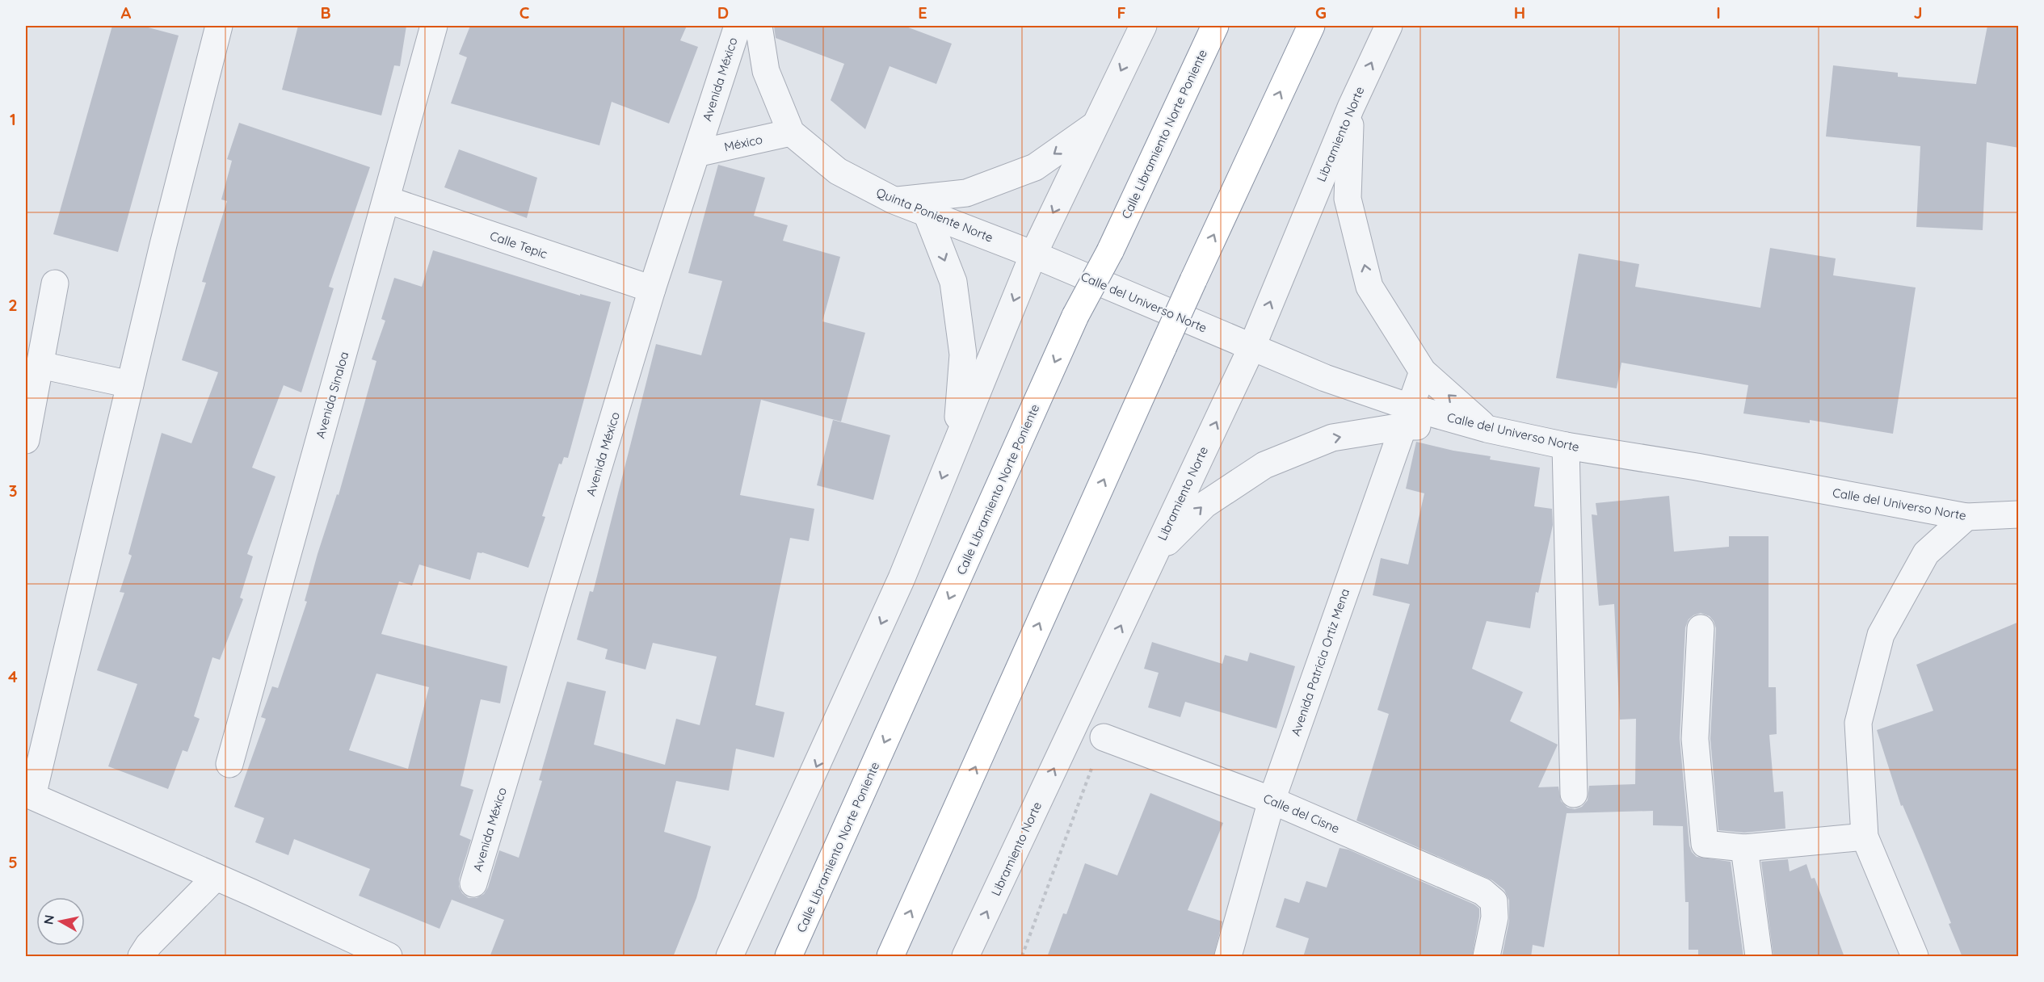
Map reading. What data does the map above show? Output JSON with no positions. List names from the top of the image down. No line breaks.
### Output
{"streets":{"highway":["Calle Libramiento Norte Poniente"],"street":["Avenida México","Libramiento Norte","México","Quinta Poniente Norte","Calle Tepic","Calle del Universo Norte","Avenida Sinaloa","Avenida Patricia Ortiz Mena","Calle del Cisne"]},"crossings":[["Avenida México","México"],["Avenida México","Calle Tepic"],["Libramiento Norte","Calle del Universo Norte"],["México","Quinta Poniente Norte"],["Quinta Poniente Norte","Calle del Universo Norte"],["Calle Tepic","Avenida Sinaloa"],["Calle del Universo Norte","Avenida Patricia Ortiz Mena"],["Avenida Patricia Ortiz Mena","Calle del Cisne"]],"north":"left","grid":{"columns":["A","B","C","D","E","F","G","H","I","J"],"rows":["1","2","3","4","5"]}}
